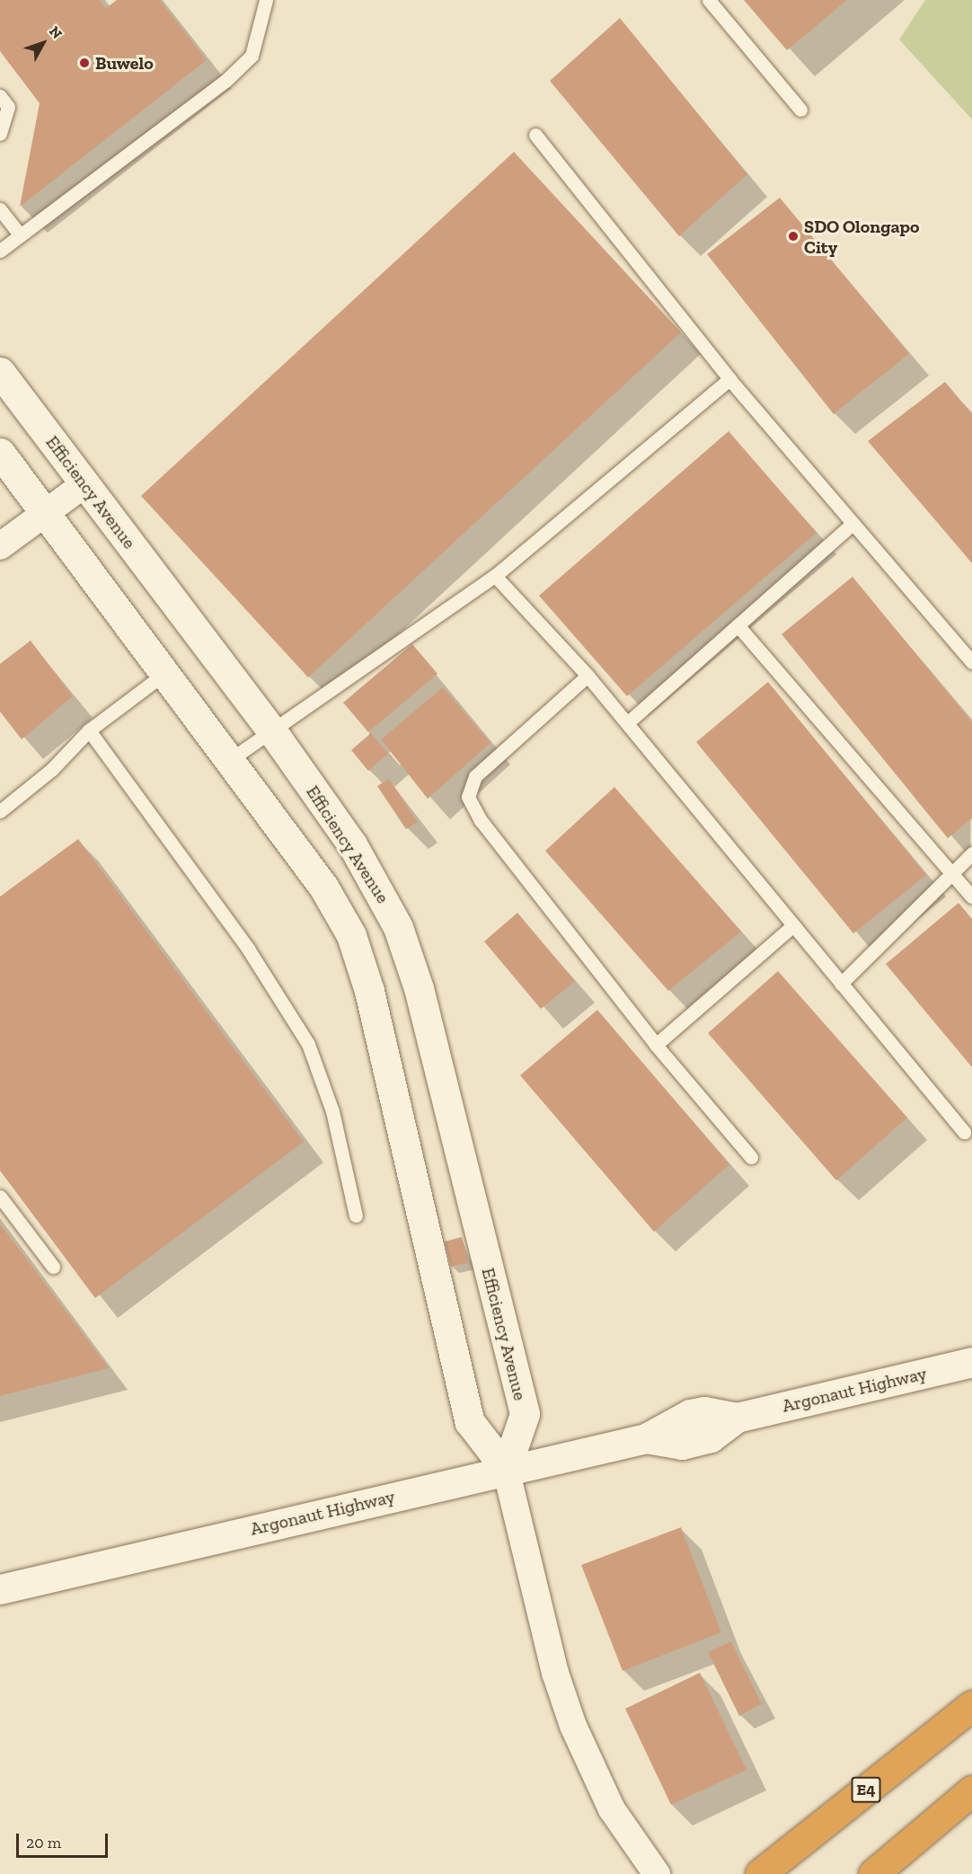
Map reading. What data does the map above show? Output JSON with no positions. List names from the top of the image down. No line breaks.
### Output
{"streets":{"highway":["E4"],"street":["Efficiency Avenue","Argonaut Highway"]},"crossings":[["Efficiency Avenue","Argonaut Highway"]],"places":["Buwelo","SDO Olongapo City"],"scale_bar":"20 m","north":"top right"}
